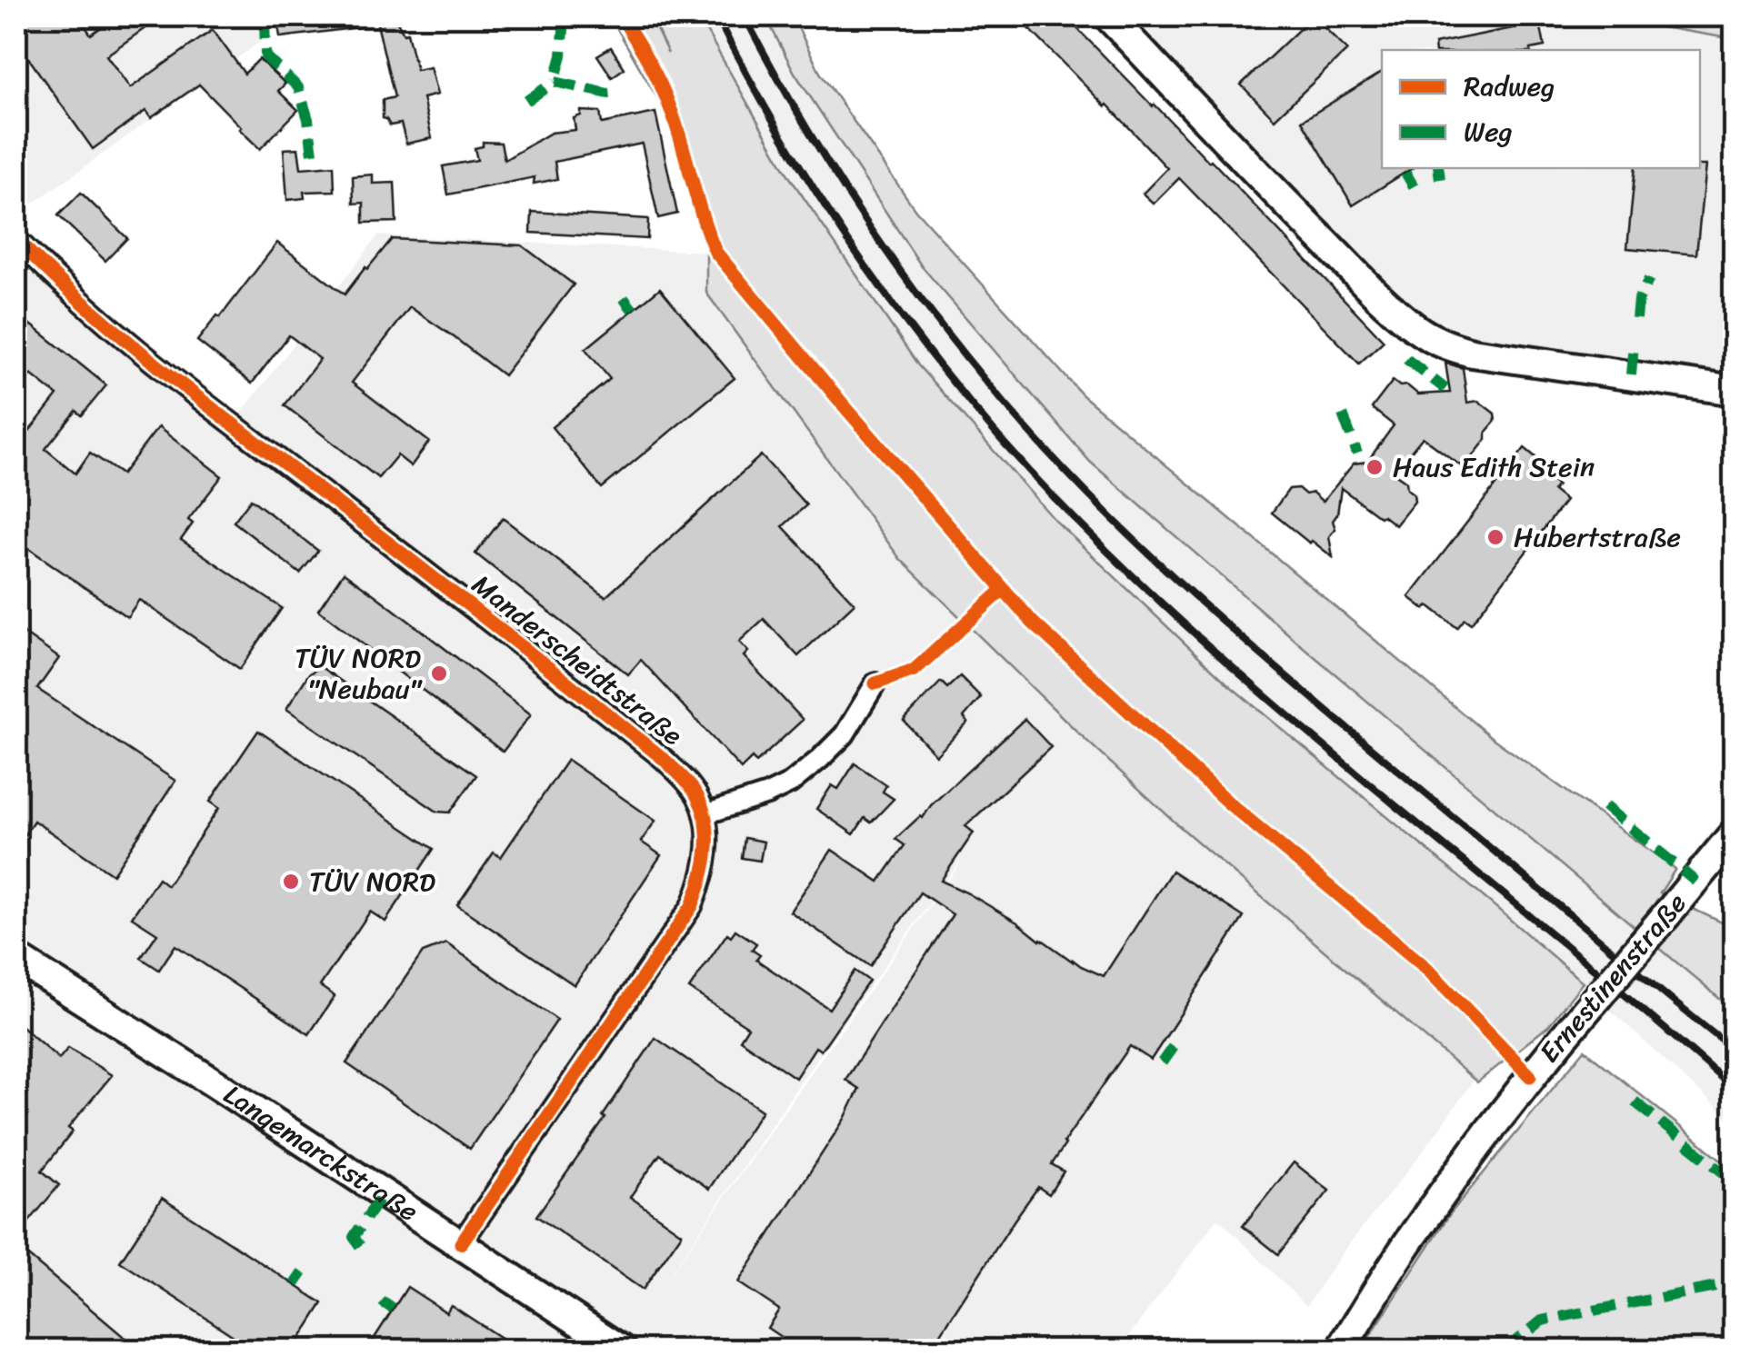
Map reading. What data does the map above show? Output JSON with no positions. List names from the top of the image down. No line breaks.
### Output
{"streets":{"street":["Manderscheidtstraße","Ernestinenstraße","Langemarckstraße"]},"crossings":[["Manderscheidtstraße","Langemarckstraße"]],"places":["Haus Edith Stein","Hubertstraße","TÜV NORD \"Neubau\"","TÜV NORD"],"legend":["Radweg","Weg"]}
